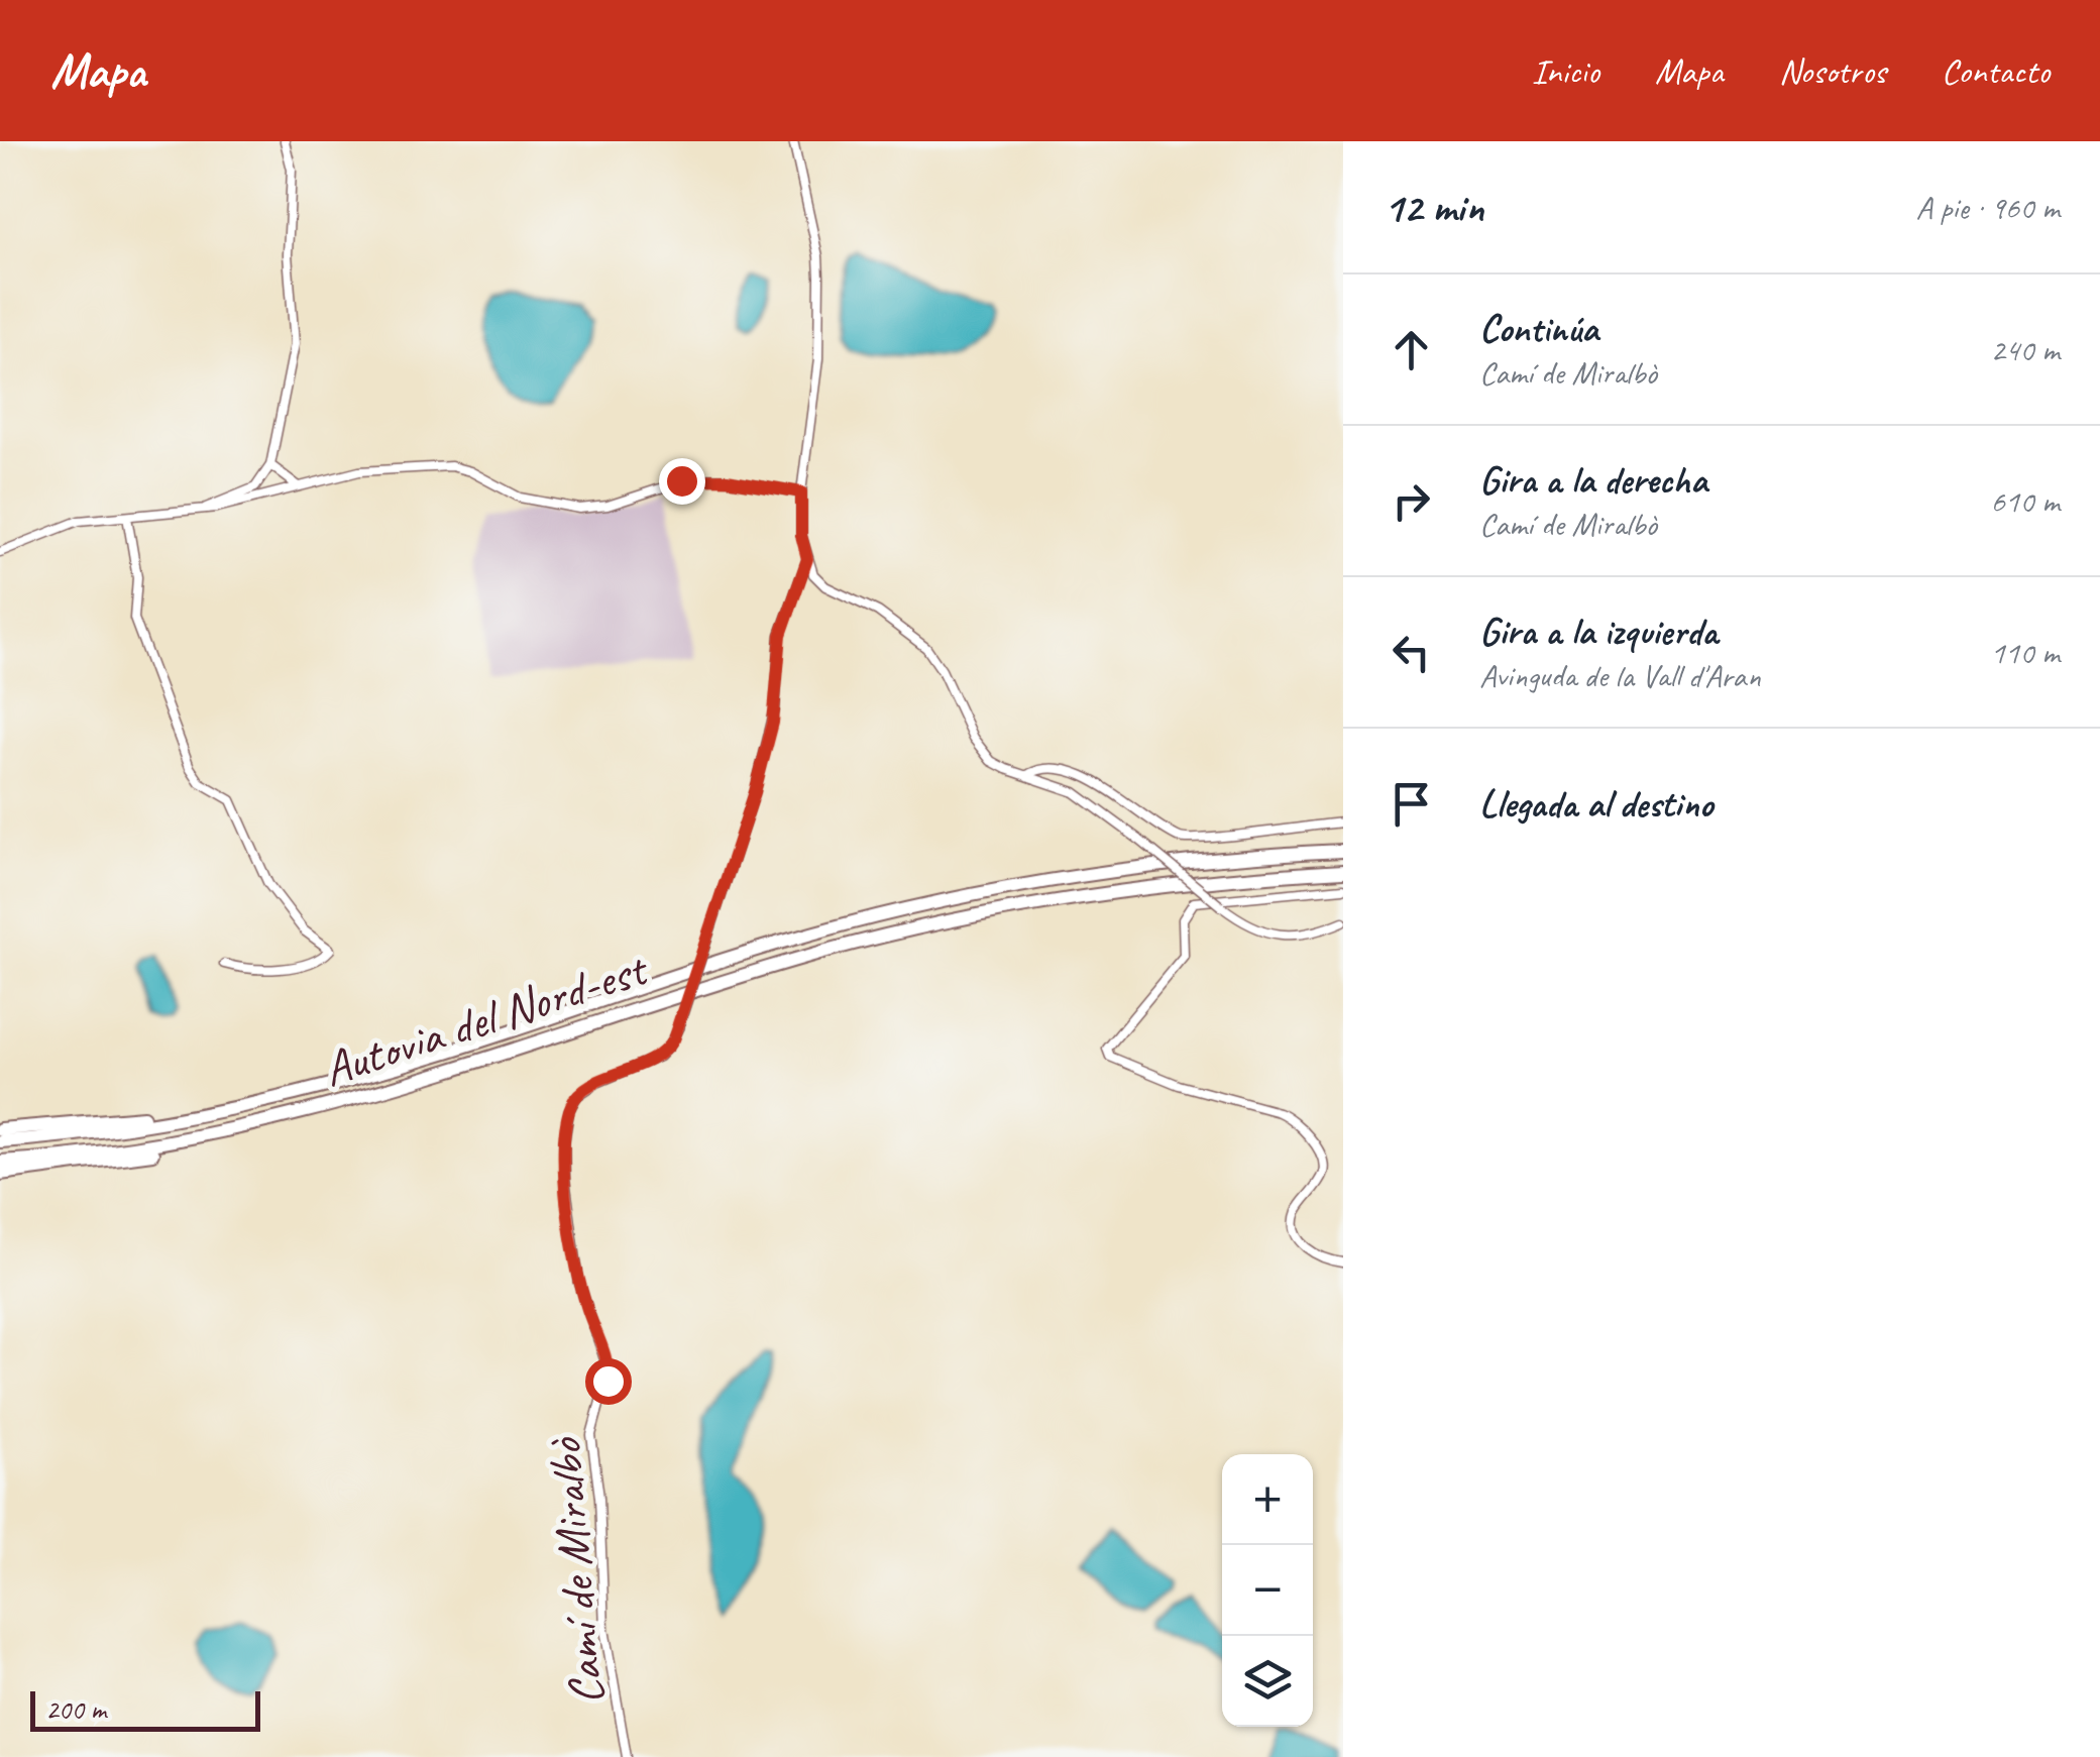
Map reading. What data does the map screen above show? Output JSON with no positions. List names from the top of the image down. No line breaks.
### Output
{"streets":{"highway":["Autovia del Nord-est"],"street":["Camí de Miralbò"]},"scale_bar":"200 m","page":{"header":"Mapa","nav":["Inicio","Mapa","Nosotros","Contacto"],"heading":["12 min","A pie · 960 m"],"list":[["Continúa","Camí de Miralbò","240 m"],["Gira a la derecha","Camí de Miralbò","610 m"],["Gira a la izquierda","Avinguda de la Vall d'Aran","110 m"],"Llegada al destino"],"map_buttons":["+","−"],"scale":"200 m"}}
